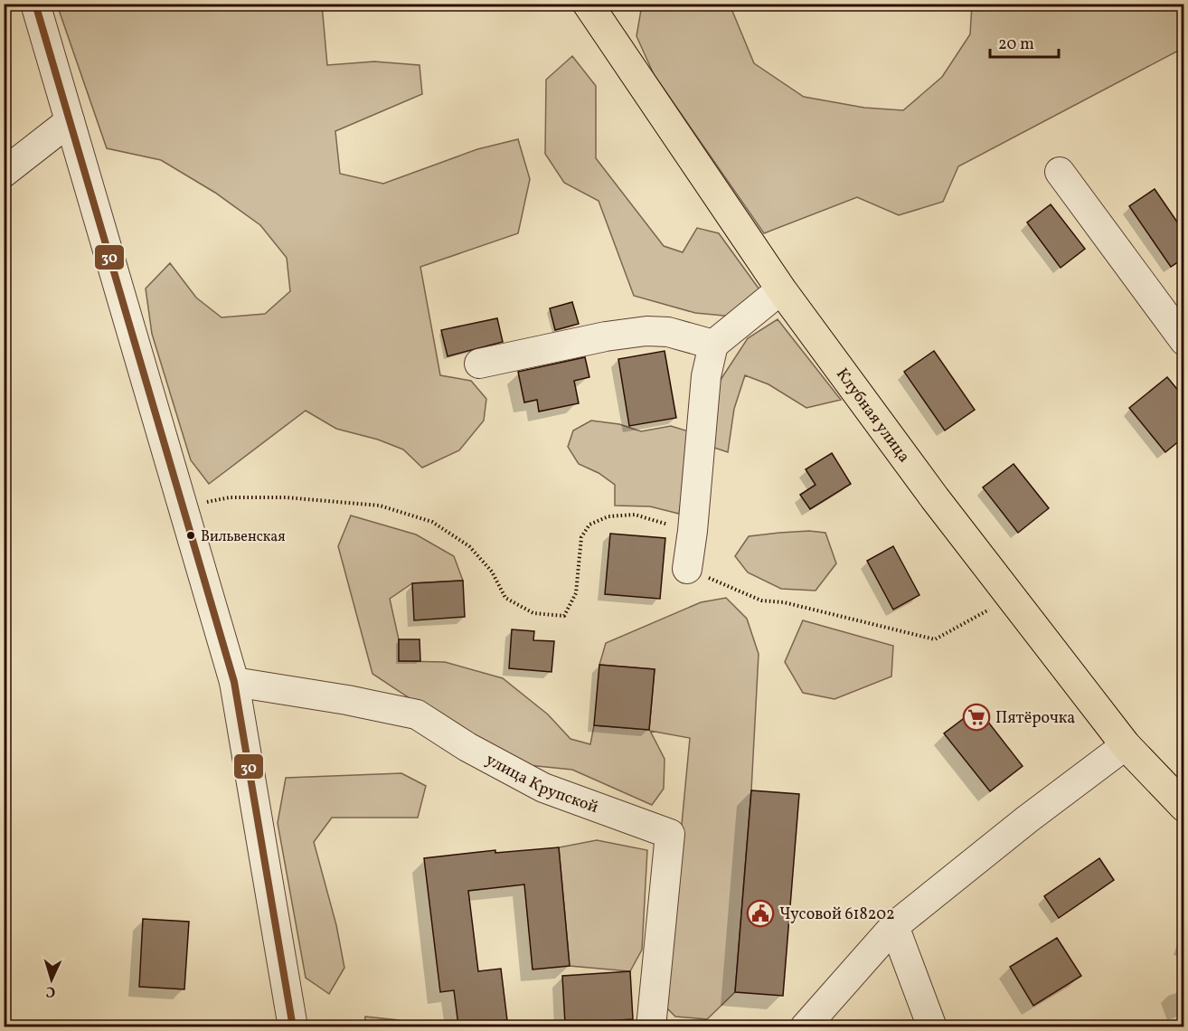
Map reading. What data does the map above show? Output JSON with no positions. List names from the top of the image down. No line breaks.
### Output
{"streets":{"main road":["Клубная улица"],"street":["улица Крупской"]},"places":{"other":["Вильвенская"],"supermarket":["Пятёрочка"],"public building":["Чусовой 618202"]},"lines":["transit line 30"],"scale_bar":"20 m","north":"bottom"}
